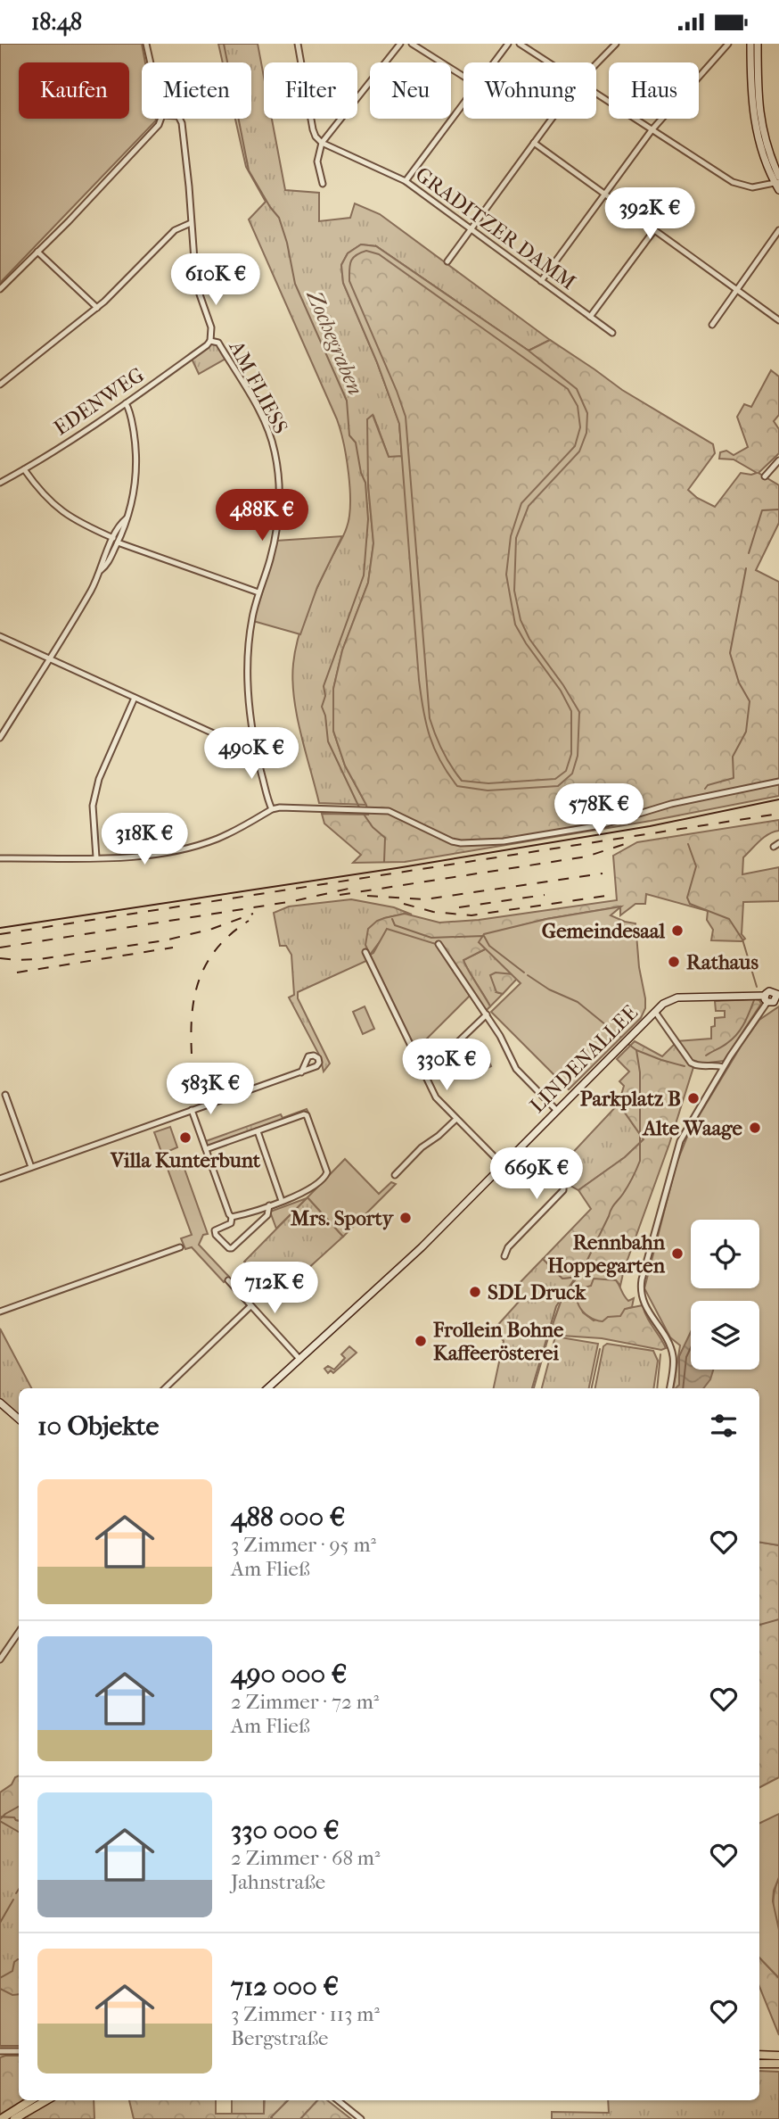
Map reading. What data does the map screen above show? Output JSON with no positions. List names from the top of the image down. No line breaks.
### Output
{"streets":{"street":["GRADITZER DAMM","AM FLIESS","EDENWEG","LINDENALLEE"]},"crossings":[["AM FLIESS","EDENWEG"]],"water":["Zochegraben"],"places":["Gemeindesaal","Rathaus","Parkplatz B","Alte Waage","Villa Kunterbunt","Mrs. Sporty","Rennbahn Hoppegarten","SDL Druck","Frollein Bohne Kaffeerösterei"],"page":{"status":"18:48","chip":["Kaufen","Mieten","Filter","Neu","Wohnung","Haus"],"price":["392K €","610K €","488K €","490K €","578K €","318K €","330K €","583K €","669K €","712K €"],"heading":"10 Objekte","list":[{"name":"488 000 €","note":"3 Zimmer · 95 m² · Am Fließ"},{"name":"490 000 €","note":"2 Zimmer · 72 m² · Am Fließ"},{"name":"330 000 €","note":"2 Zimmer · 68 m² · Jahnstraße"},{"name":"712 000 €","note":"3 Zimmer · 113 m² · Bergstraße"}]}}
